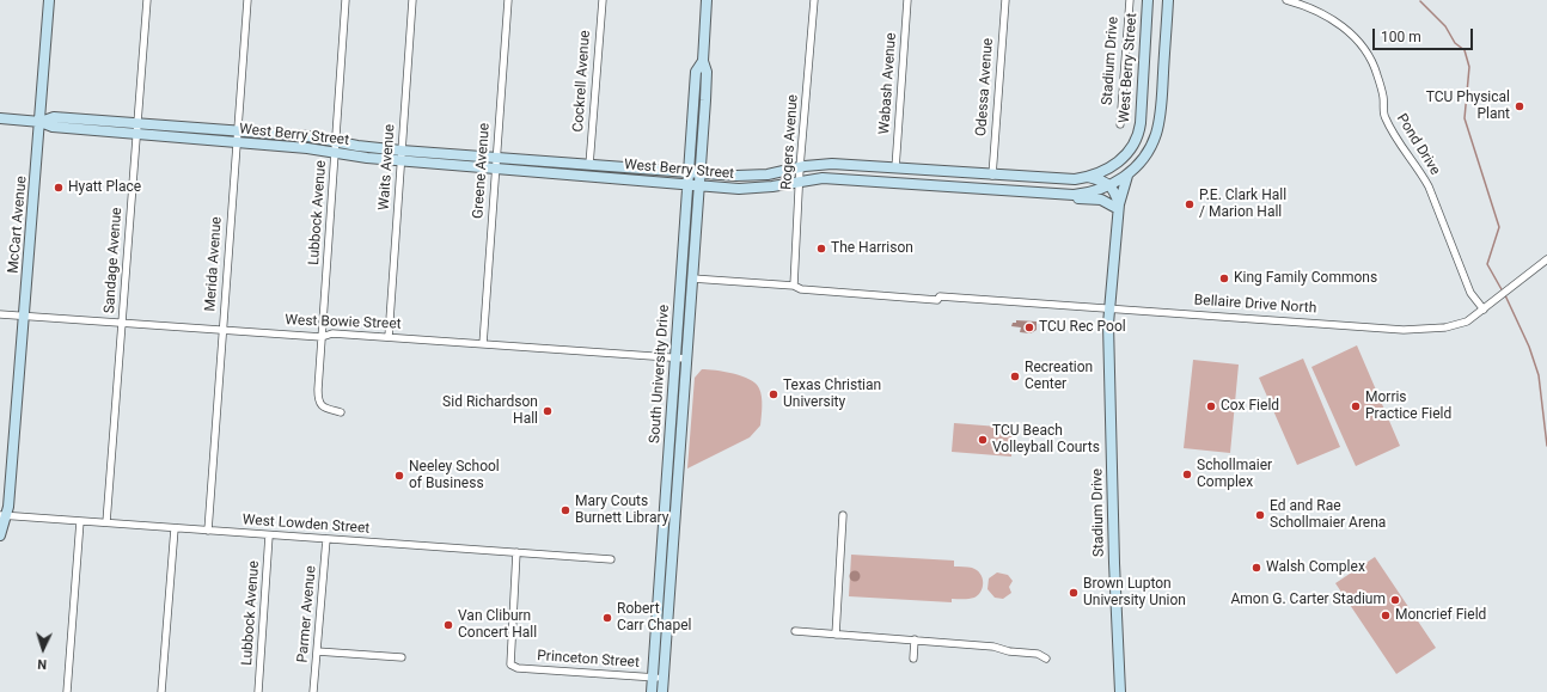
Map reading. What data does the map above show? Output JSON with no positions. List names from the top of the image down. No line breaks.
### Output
{"streets":{"main road":["Stadium Drive","West Berry Street","McCart Avenue","South University Drive"],"street":["Cockrell Avenue","Wabash Avenue","Odessa Avenue","Rogers Avenue","Pond Drive","Waits Avenue","Greene Avenue","Lubbock Avenue","Sandage Avenue","Merida Avenue","Bellaire Drive North","West Bowie Street","West Lowden Street","Parmer Avenue","Princeton Street"]},"crossings":[["Stadium Drive","West Berry Street"],["Stadium Drive","Bellaire Drive North"],["West Berry Street","Cockrell Avenue"],["West Berry Street","Wabash Avenue"],["West Berry Street","Odessa Avenue"],["West Berry Street","Rogers Avenue"],["West Berry Street","Waits Avenue"],["West Berry Street","Greene Avenue"],["West Berry Street","Lubbock Avenue"],["West Berry Street","McCart Avenue"],["West Berry Street","Sandage Avenue"],["West Berry Street","Merida Avenue"],["West Berry Street","South University Drive"],["Rogers Avenue","Bellaire Drive North"],["Pond Drive","Bellaire Drive North"],["Waits Avenue","West Bowie Street"],["Greene Avenue","West Bowie Street"],["Lubbock Avenue","West Bowie Street"],["Lubbock Avenue","West Lowden Street"],["McCart Avenue","West Bowie Street"],["McCart Avenue","West Lowden Street"],["Sandage Avenue","West Bowie Street"],["Sandage Avenue","West Lowden Street"],["Merida Avenue","West Bowie Street"],["Merida Avenue","West Lowden Street"],["West Bowie Street","South University Drive"],["South University Drive","Princeton Street"],["West Lowden Street","Parmer Avenue"],["West Lowden Street","Princeton Street"]],"places":["TCU Physical Plant","Hyatt Place","P.E. Clark Hall / Marion Hall","The Harrison","King Family Commons","TCU Rec Pool","Recreation Center","Texas Christian University","Cox Field","Morris Practice Field","Sid Richardson Hall","TCU Beach Volleyball Courts","Schollmaier Complex","Neeley School of Business","Mary Couts Burnett Library","Ed and Rae Schollmaier Arena","Walsh Complex","Brown Lupton University Union","Amon G. Carter Stadium","Moncrief Field","Robert Carr Chapel","Van Cliburn Concert Hall"],"scale_bar":"100 m","north":"bottom"}
